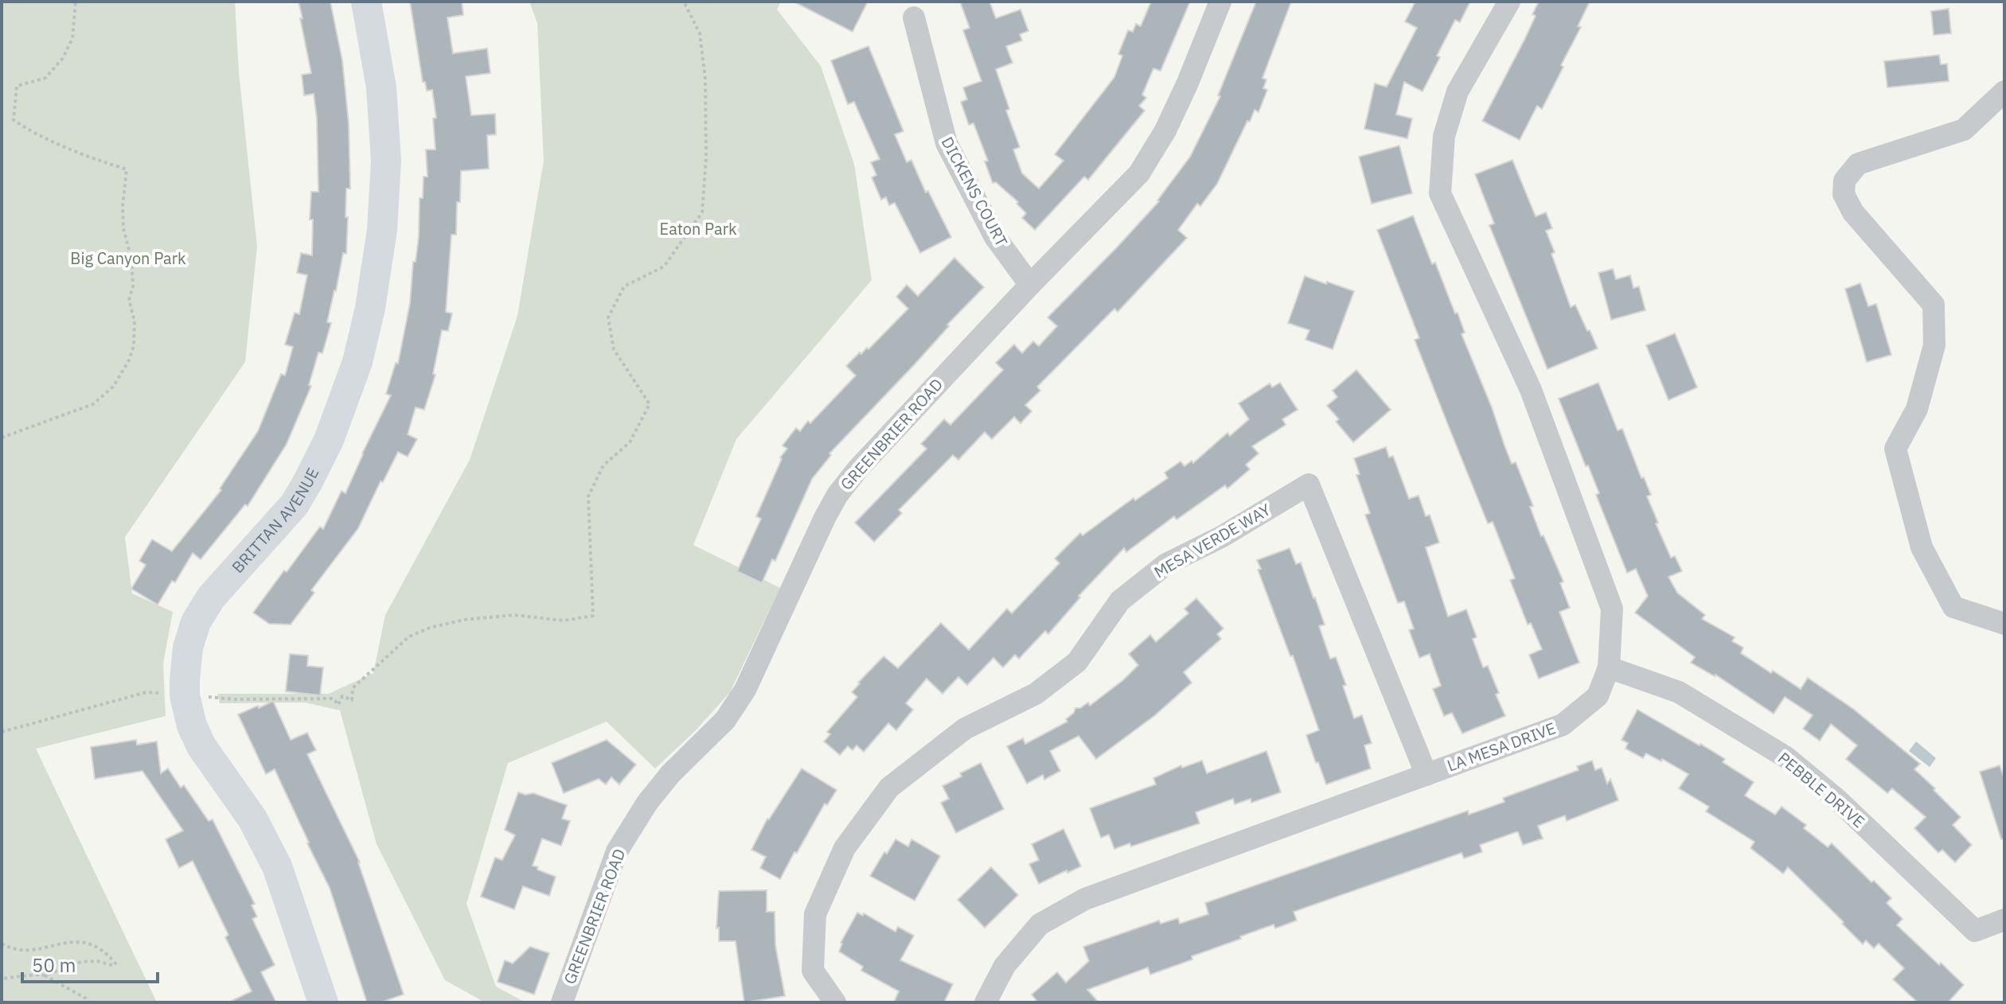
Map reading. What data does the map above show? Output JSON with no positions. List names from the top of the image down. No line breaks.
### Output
{"streets":{"main road":["BRITTAN AVENUE"],"street":["DICKENS COURT","GREENBRIER ROAD","MESA VERDE WAY","LA MESA DRIVE","PEBBLE DRIVE"]},"crossings":[["DICKENS COURT","GREENBRIER ROAD"],["MESA VERDE WAY","LA MESA DRIVE"],["LA MESA DRIVE","PEBBLE DRIVE"]],"parks":["Eaton Park","Big Canyon Park"],"scale_bar":"50 m"}
